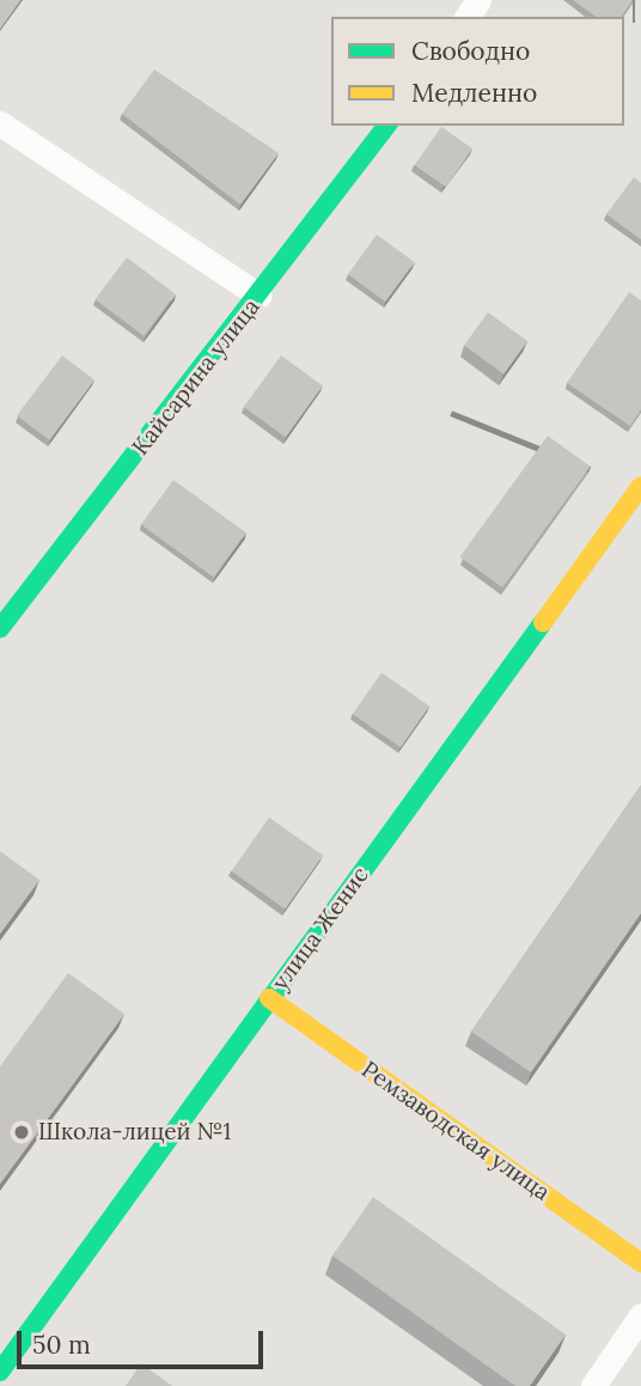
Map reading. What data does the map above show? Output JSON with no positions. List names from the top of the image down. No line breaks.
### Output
{"streets":{"street":["Кайсарина улица","улица Женис","Ремзаводская улица"]},"crossings":[["улица Женис","Ремзаводская улица"]],"places":["Школа-лицей №1"],"legend":["Свободно","Медленно"],"scale_bar":"50 m"}
